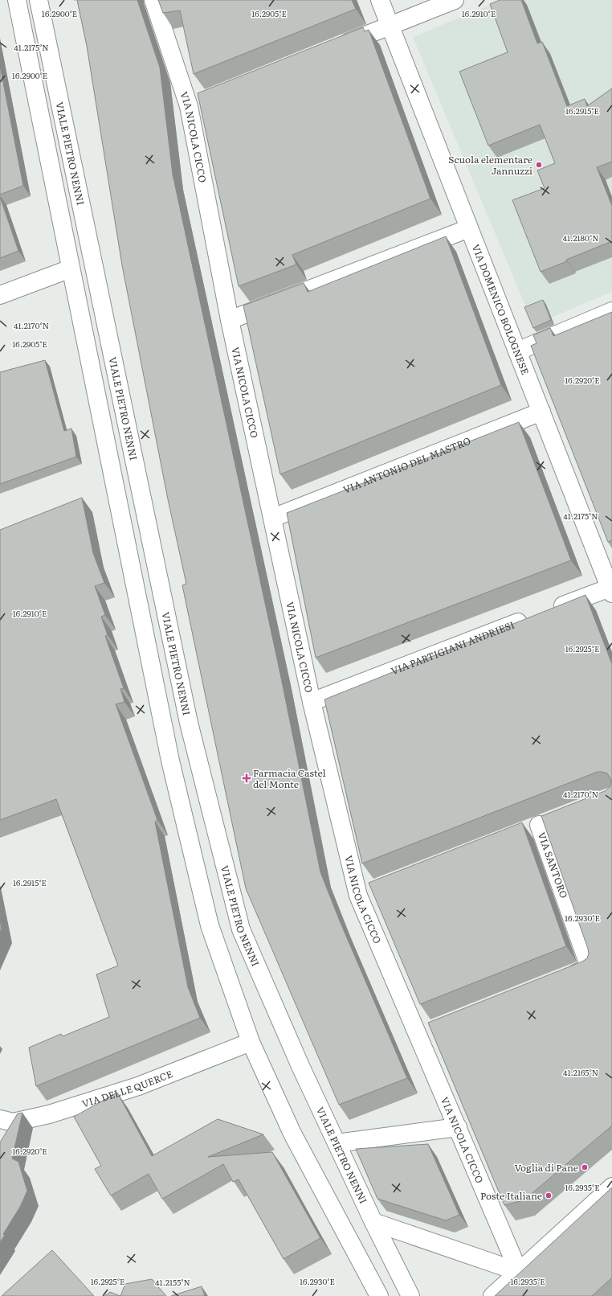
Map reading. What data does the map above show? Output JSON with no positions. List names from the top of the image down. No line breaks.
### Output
{"streets":{"street":["VIA NICOLA CICCO","VIALE PIETRO NENNI","VIA DOMENICO BOLOGNESE","VIA ANTONIO DEL MASTRO","VIA PARTIGIANI ANDRIESI","VIA SANTORO","VIA DELLE QUERCE"]},"crossings":[["VIA NICOLA CICCO","VIA ANTONIO DEL MASTRO"],["VIA NICOLA CICCO","VIA PARTIGIANI ANDRIESI"],["VIA DOMENICO BOLOGNESE","VIA ANTONIO DEL MASTRO"]],"places":{"other":["Scuola elementare Jannuzzi","Voglia di Pane","Poste Italiane"],"health":["Farmacia Castel del Monte"]},"coordinates":["16.2900°E","16.2905°E","16.2910°E","41.2175°N","16.2915°E","41.2180°N","41.2170°N","16.2920°E","16.2925°E","16.2930°E","41.2165°N","16.2935°E","41.2155°N"]}
